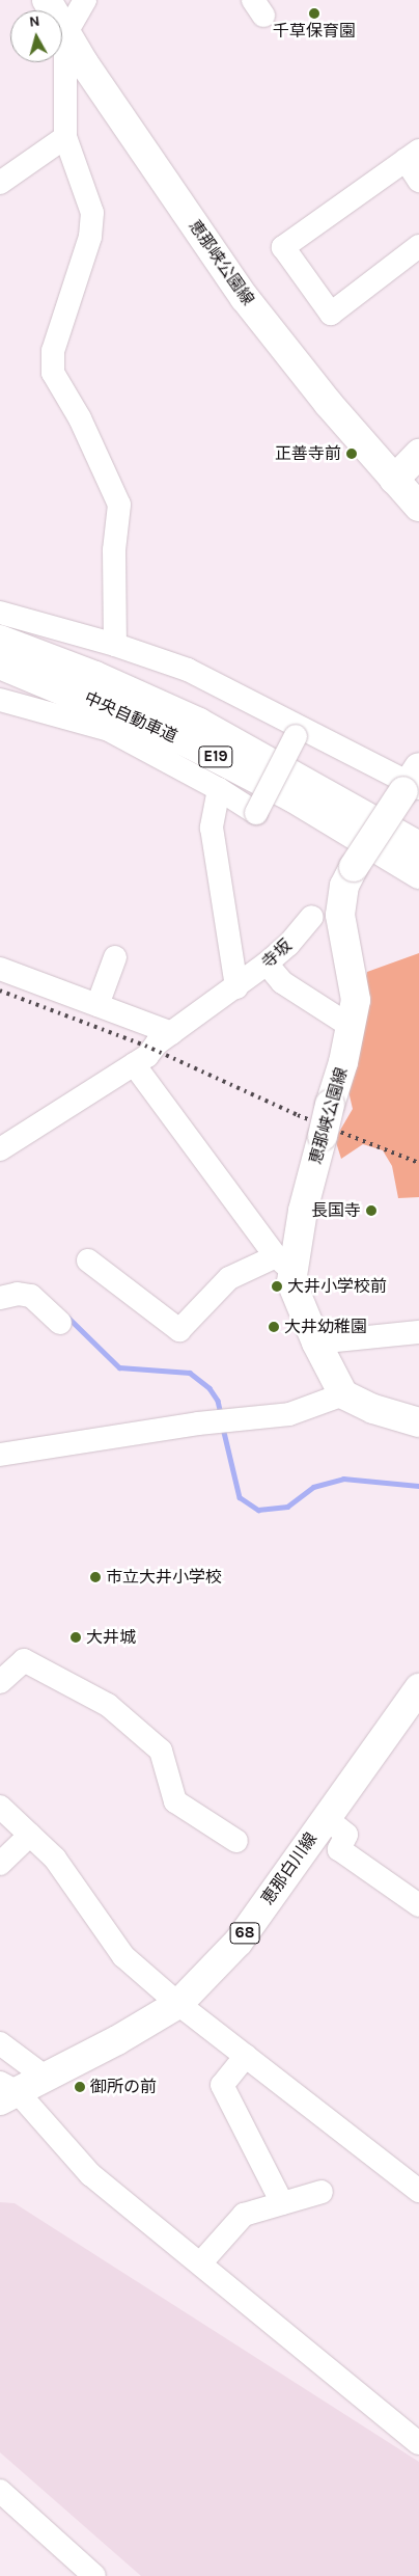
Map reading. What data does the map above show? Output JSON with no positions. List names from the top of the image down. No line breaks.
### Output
{"streets":{"main road":["恵那峡公園線","中央自動車道","E19","恵那白川線","68"],"street":["寺坂"]},"places":["千草保育園","正善寺前","長国寺","大井小学校前","大井幼稚園","市立大井小学校","大井城","御所の前"],"north":"top"}
